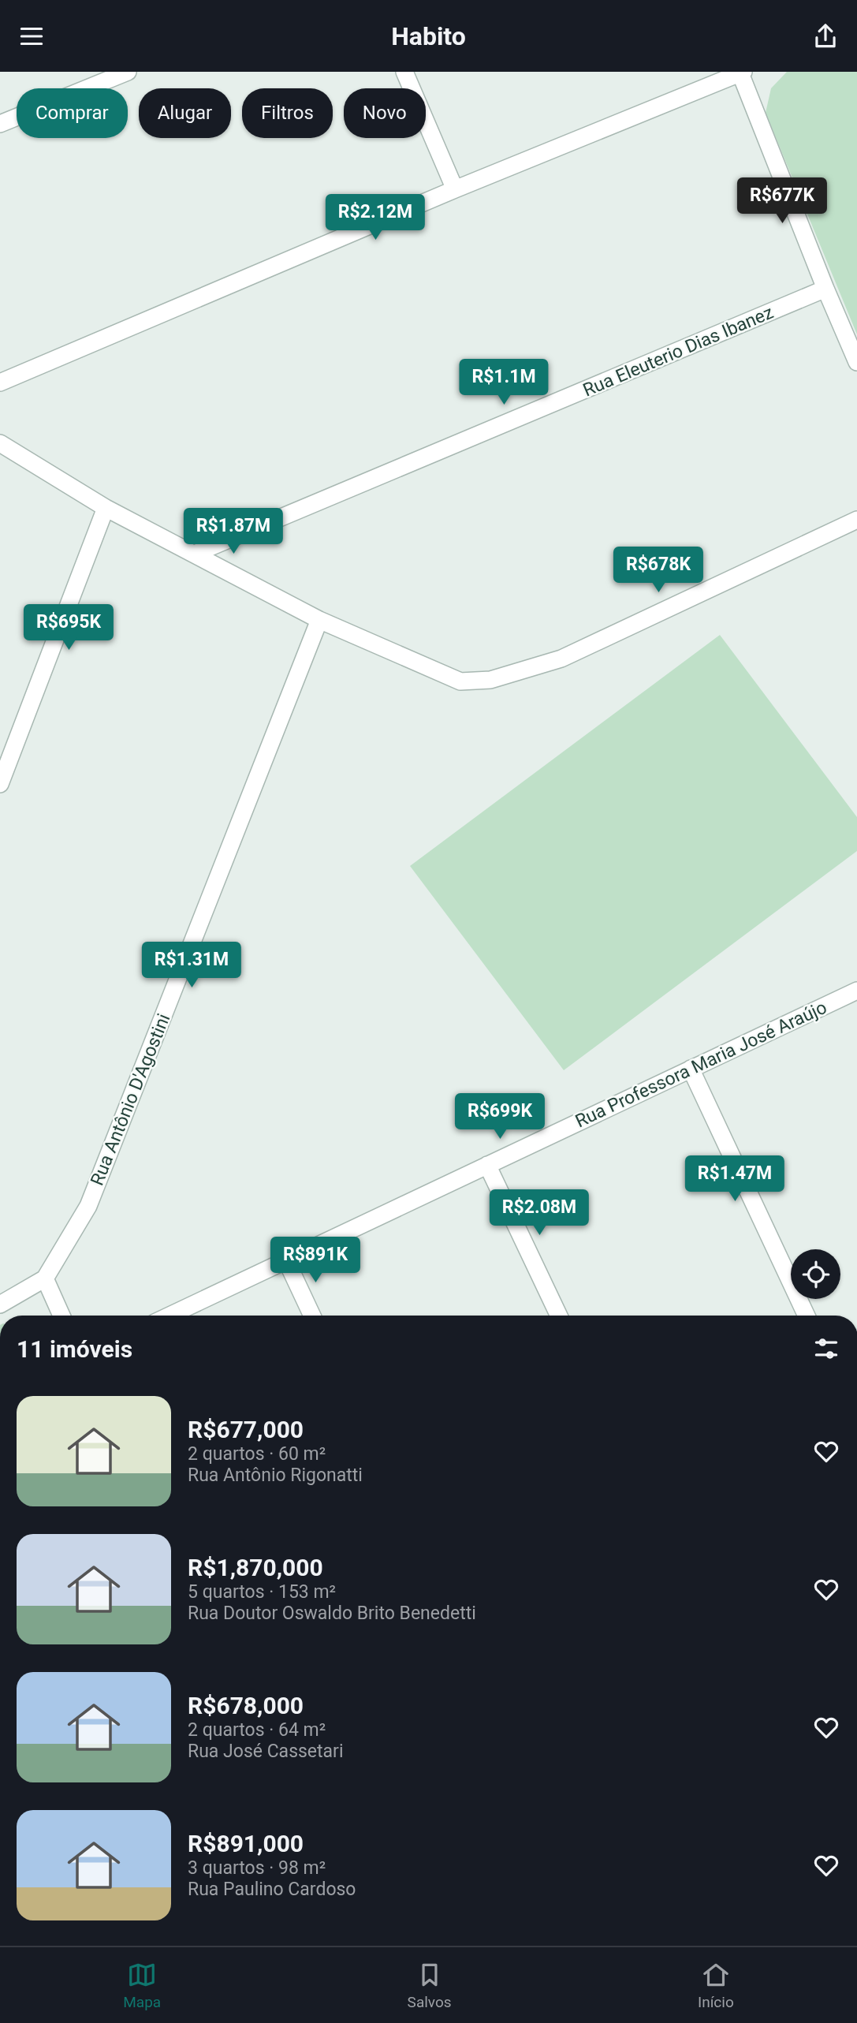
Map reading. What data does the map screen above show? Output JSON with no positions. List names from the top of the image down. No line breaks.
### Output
{"streets":{"street":["Rua Eleuterio Dias Ibanez","Rua Professora Maria José Araújo","Rua Antônio D'Agostini"]},"page":{"header":"Habito","chip":["Comprar","Alugar","Filtros","Novo"],"price":["R$677K","R$2.12M","R$1.1M","R$1.87M","R$678K","R$695K","R$1.31M","R$699K","R$1.47M","R$2.08M","R$891K"],"heading":"11 imóveis","list":[{"name":"R$677,000","note":"2 quartos · 60 m² · Rua Antônio Rigonatti"},{"name":"R$1,870,000","note":"5 quartos · 153 m² · Rua Doutor Oswaldo Brito Benedetti"},{"name":"R$678,000","note":"2 quartos · 64 m² · Rua José Cassetari"},{"name":"R$891,000","note":"3 quartos · 98 m² · Rua Paulino Cardoso"}],"tabs":["Mapa","Salvos","Início"]}}
